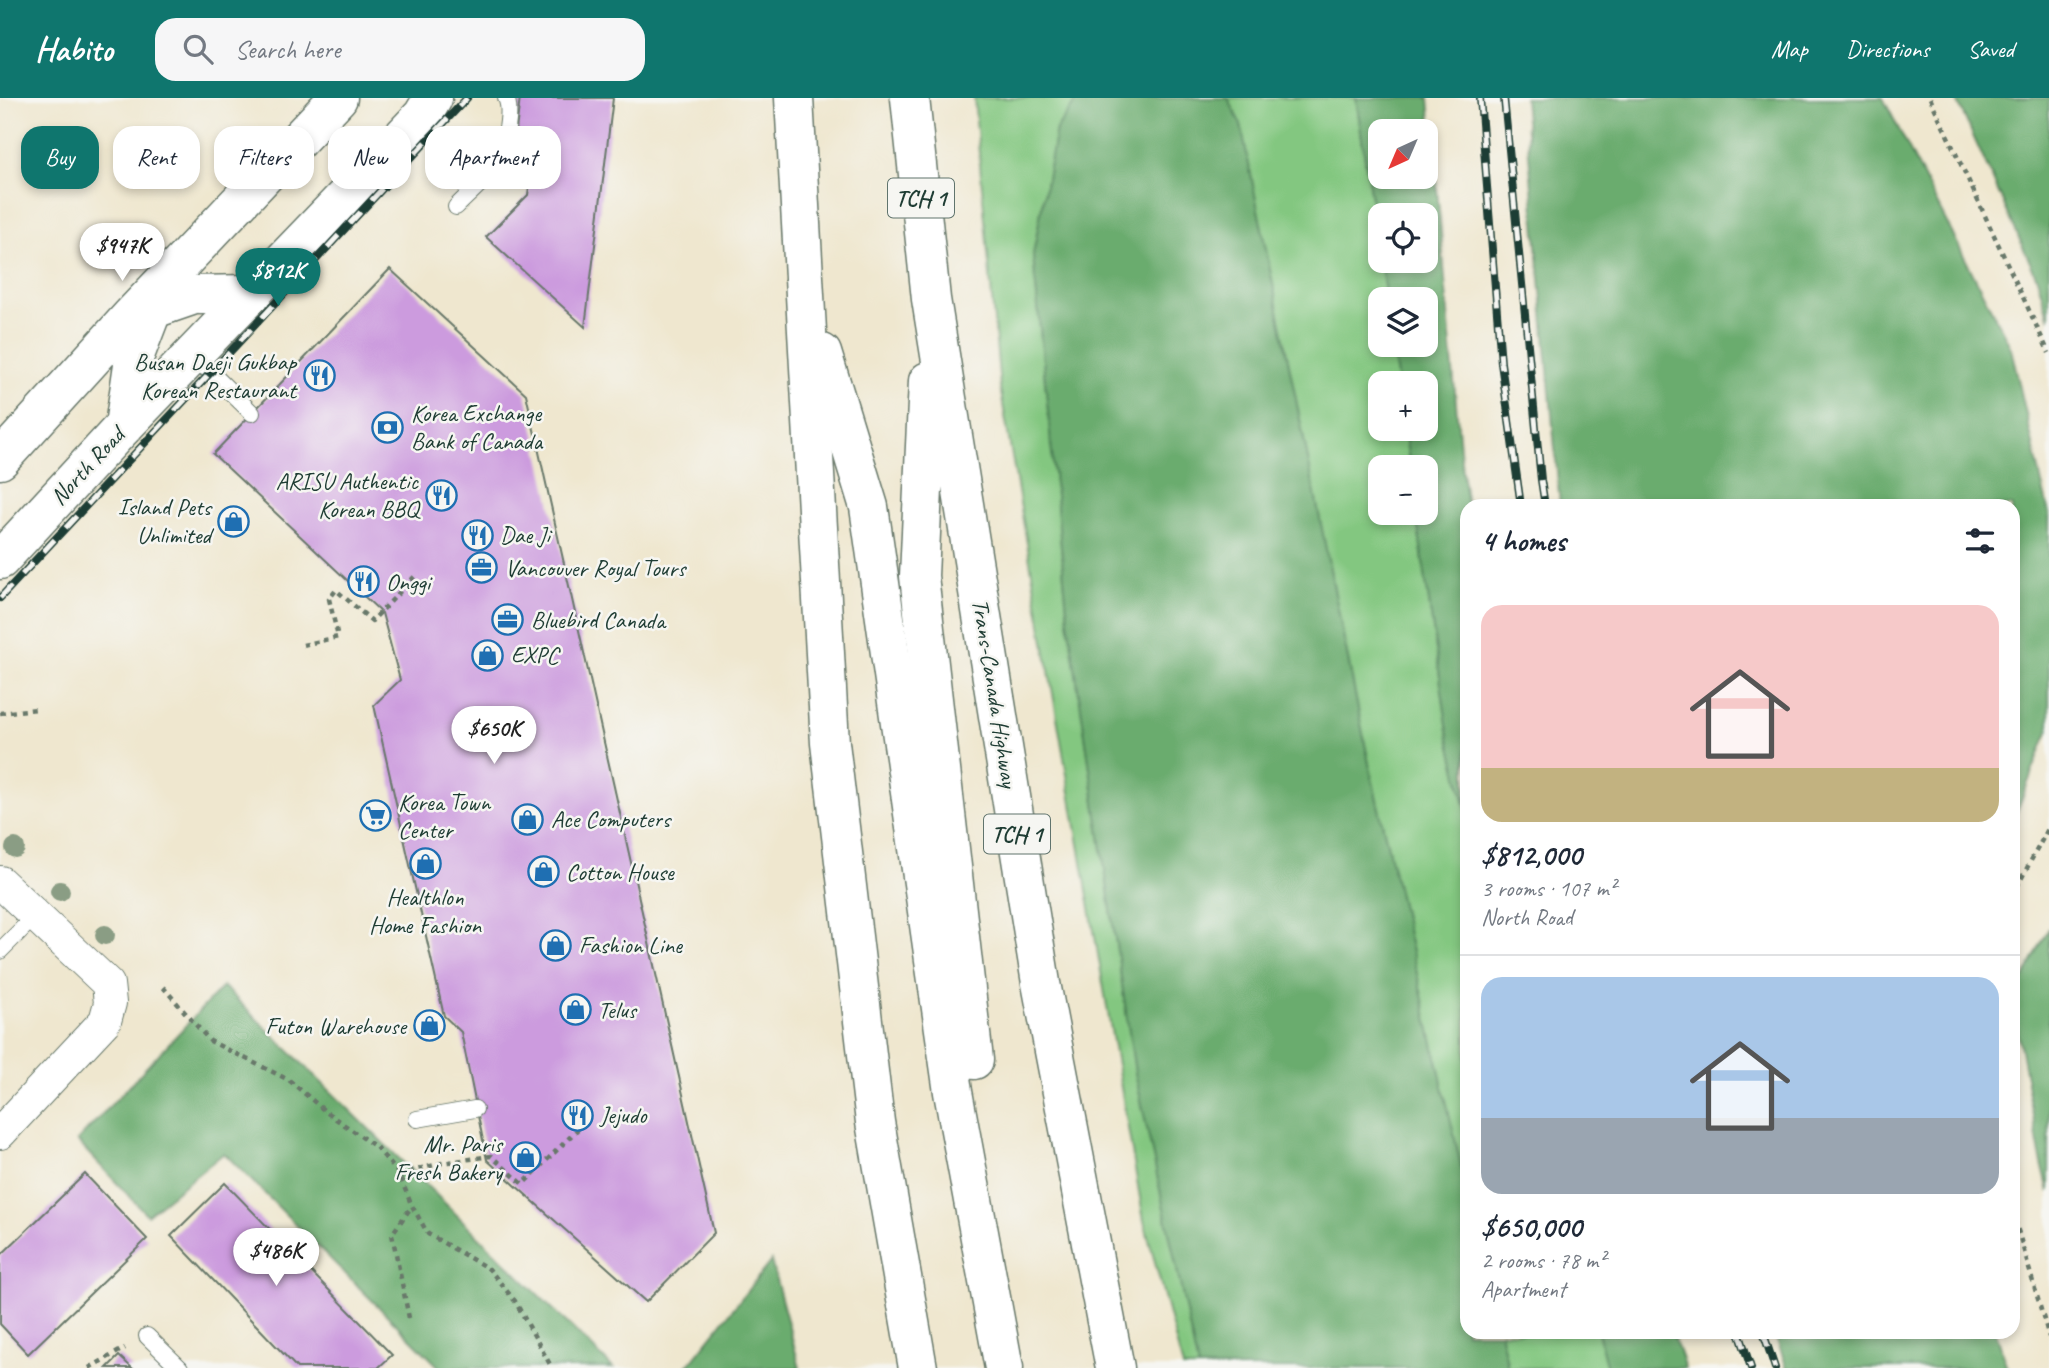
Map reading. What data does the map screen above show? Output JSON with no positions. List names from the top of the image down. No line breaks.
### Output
{"streets":{"main road":["TCH 1","North Road","Trans-Canada Highway"]},"places":{"restaurant":["Busan Daeji Gukbap Korean Restaurant","ARISU Authentic Korean BBQ","Dae Ji","Onggi","Jejudo"],"bank":["Korea Exchange Bank of Canada"],"shop":["Island Pets Unlimited","EXPC","Ace Computers","Healthlon Home Fashion","Cotton House","Fashion Line","Telus","Futon Warehouse","Mr. Paris Fresh Bakery"],"office":["Vancouver Royal Tours","Bluebird Canada"],"supermarket":["Korea Town Center"]},"north":"bottom left","page":{"header":"Habito","search":"Search here","nav":["Map","Directions","Saved"],"map_buttons":["+","−"],"chip":["Buy","Rent","Filters","New","Apartment"],"price":["$947K","$812K","$650K","$486K"],"heading":"4 homes","list":[{"name":"$812,000","note":"3 rooms · 107 m² · North Road"},{"name":"$650,000","note":"2 rooms · 78 m² · Apartment"}]}}
